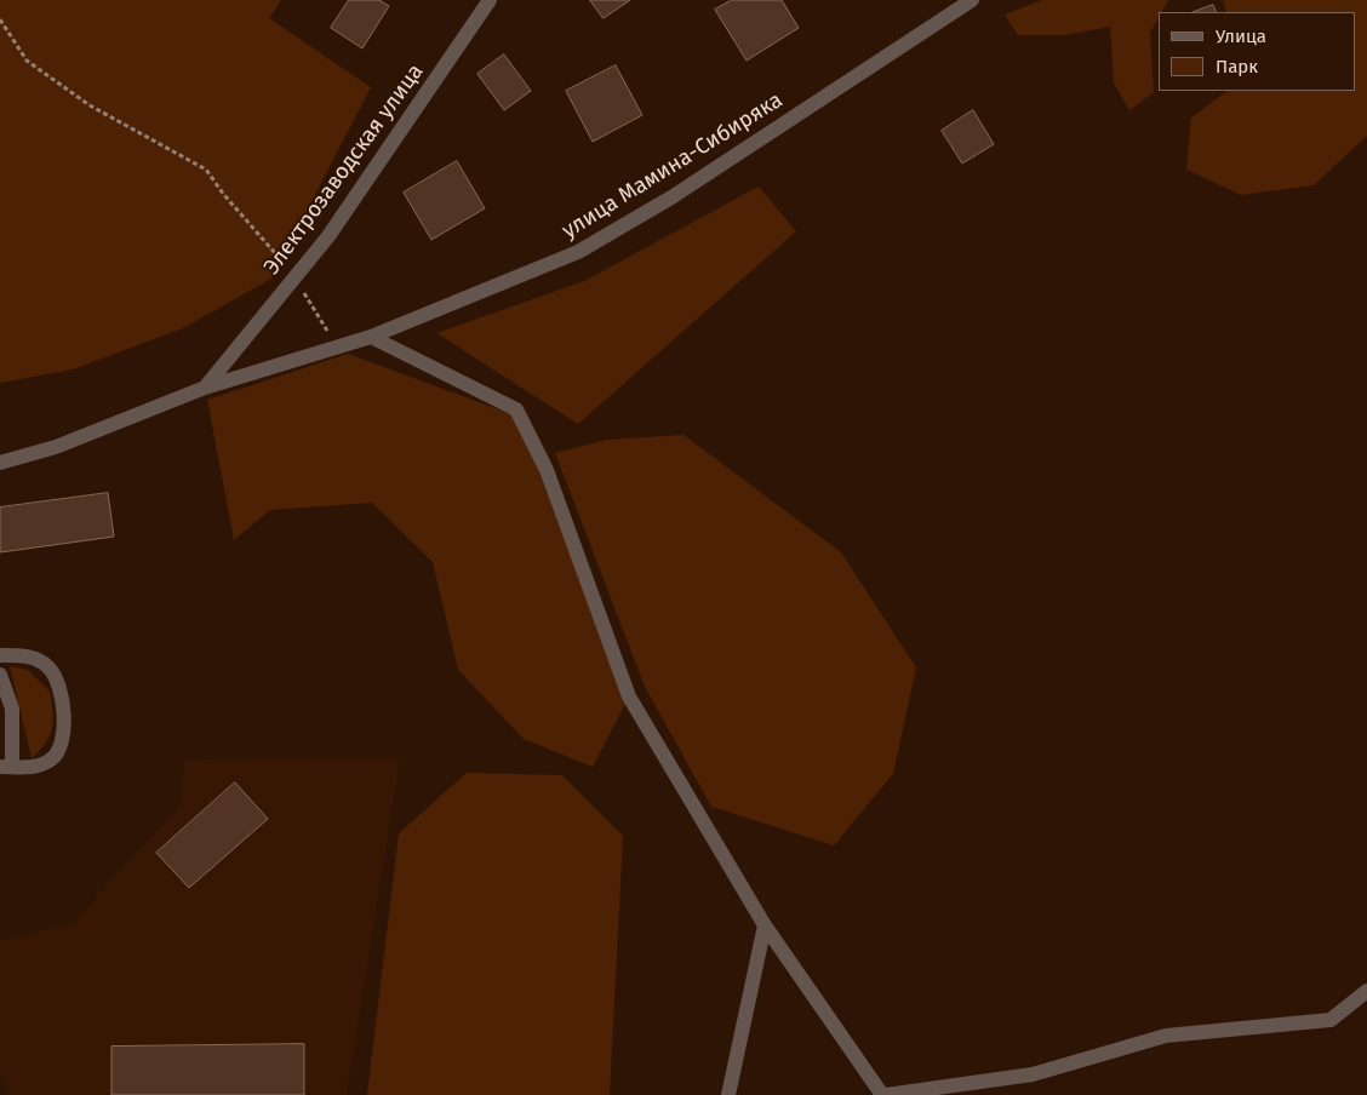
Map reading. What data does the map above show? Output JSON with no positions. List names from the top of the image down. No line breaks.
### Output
{"streets":{"street":["улица Мамина-Сибиряка","Электрозаводская улица"]},"crossings":[["улица Мамина-Сибиряка","Электрозаводская улица"]],"legend":["Улица","Парк"]}
